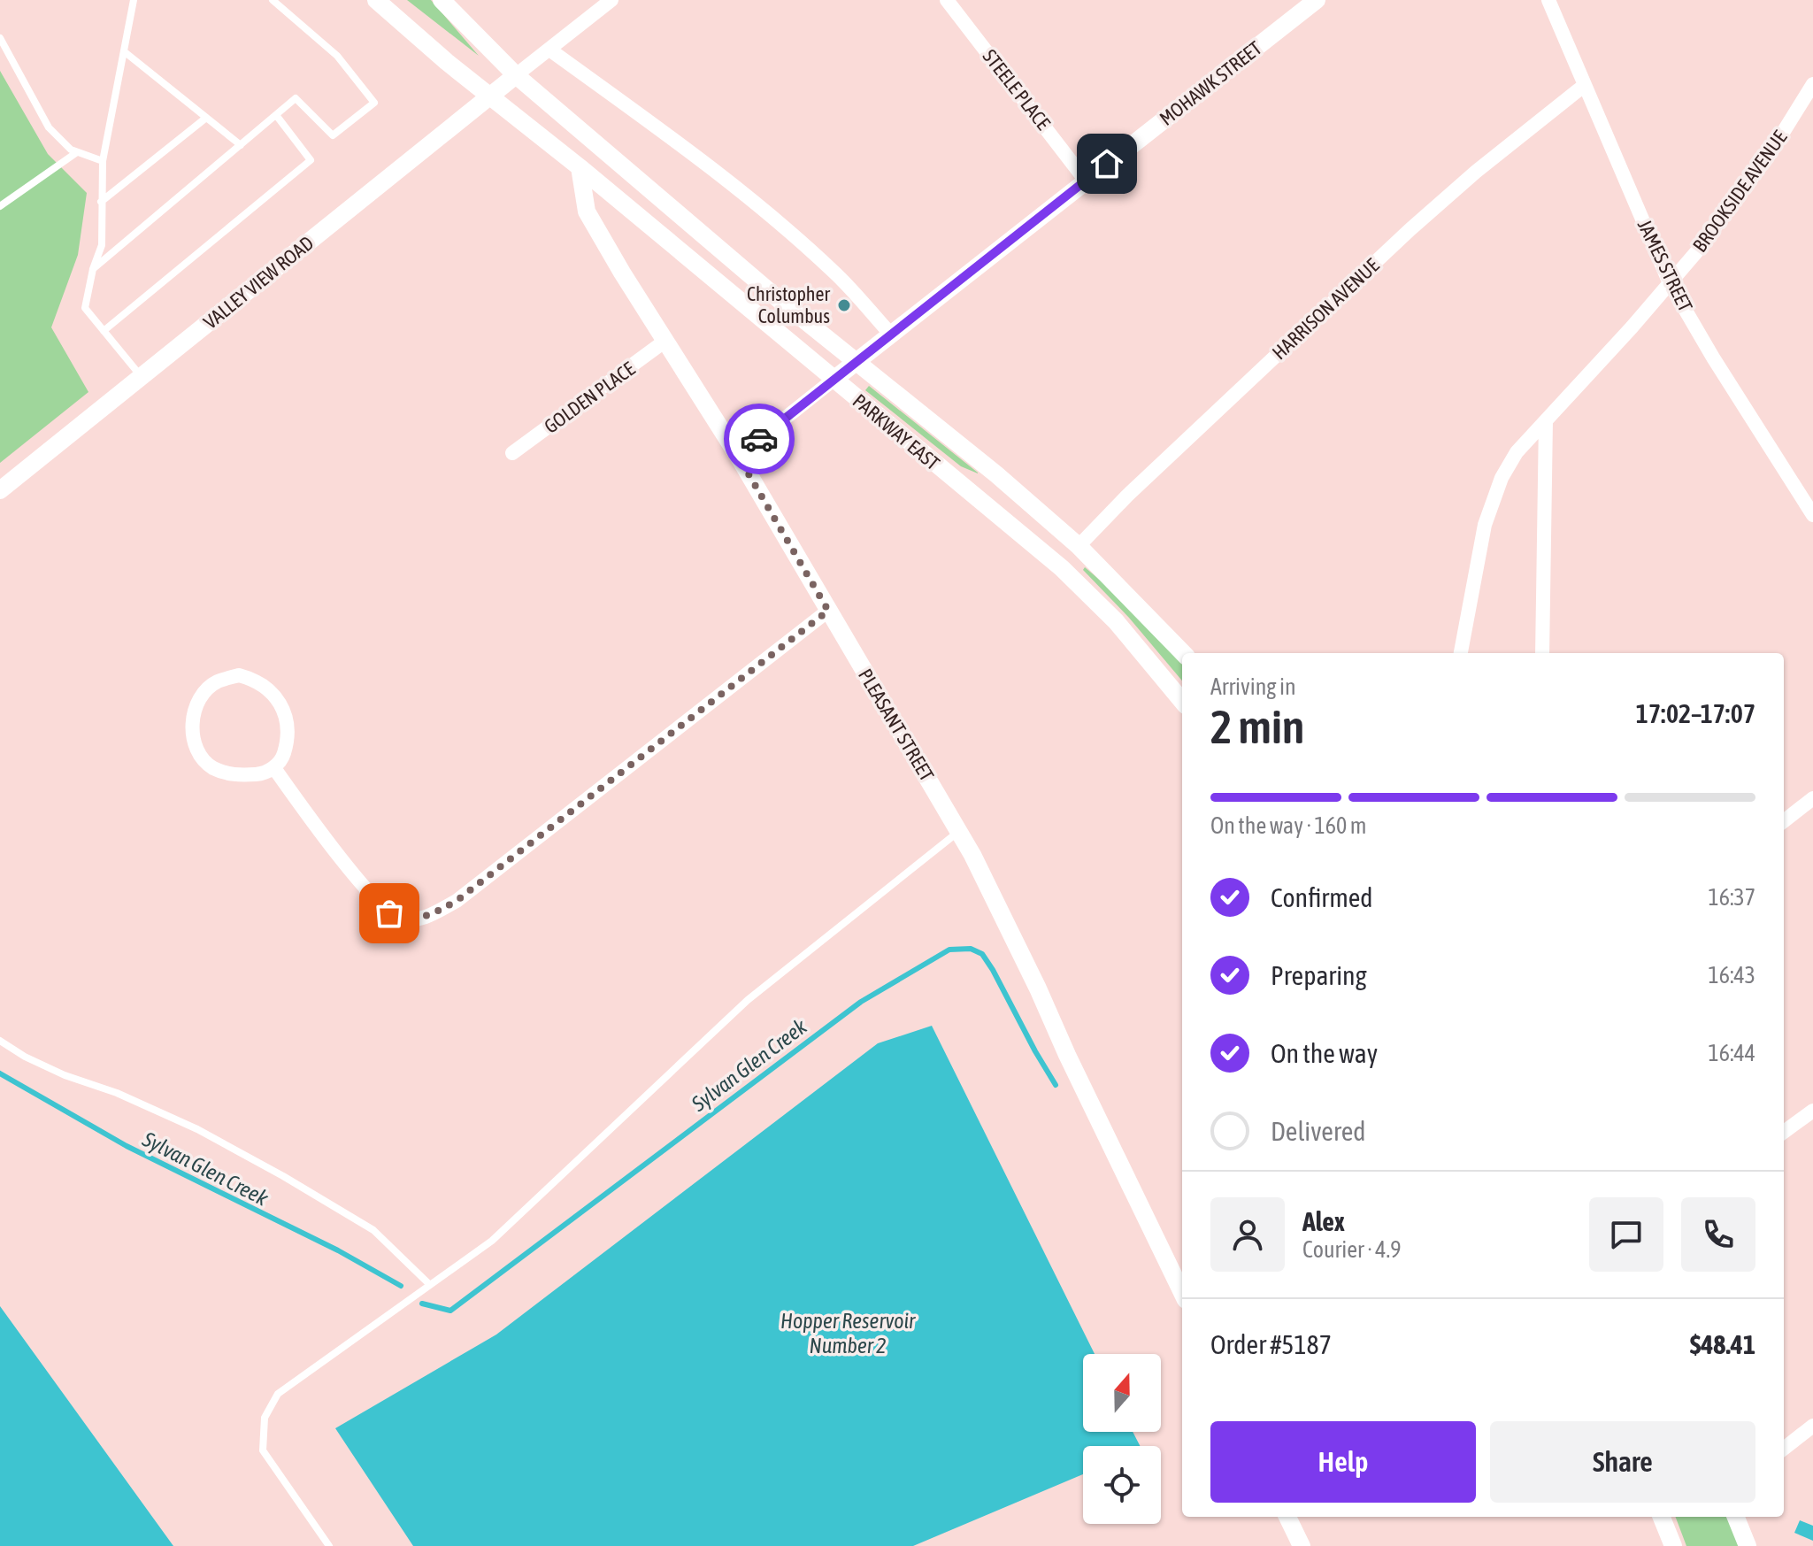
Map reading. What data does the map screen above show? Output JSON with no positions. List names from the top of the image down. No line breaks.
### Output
{"streets":{"street":["MOHAWK STREET","STEELE PLACE","BROOKSIDE AVENUE","JAMES STREET","VALLEY VIEW ROAD","HARRISON AVENUE","GOLDEN PLACE","PARKWAY EAST","PLEASANT STREET"]},"crossings":[["MOHAWK STREET","STEELE PLACE"],["MOHAWK STREET","PARKWAY EAST"],["MOHAWK STREET","PLEASANT STREET"],["BROOKSIDE AVENUE","JAMES STREET"],["JAMES STREET","HARRISON AVENUE"],["VALLEY VIEW ROAD","PARKWAY EAST"],["HARRISON AVENUE","PARKWAY EAST"],["GOLDEN PLACE","PLEASANT STREET"],["PARKWAY EAST","PLEASANT STREET"]],"water":["Sylvan Glen Creek","Hopper Reservoir Number 2"],"places":["Christopher Columbus"],"north":"top","page":{"heading":["2 min","Arriving in","17:02–17:07"],"panel":["Alex","Courier · 4.9","Order #5187","$48.41"],"bar":"On the way · 160 m","list":[["Confirmed","16:37"],["Preparing","16:43"],["On the way","16:44"],"Delivered"],"buttons":["Help","Share"]}}
